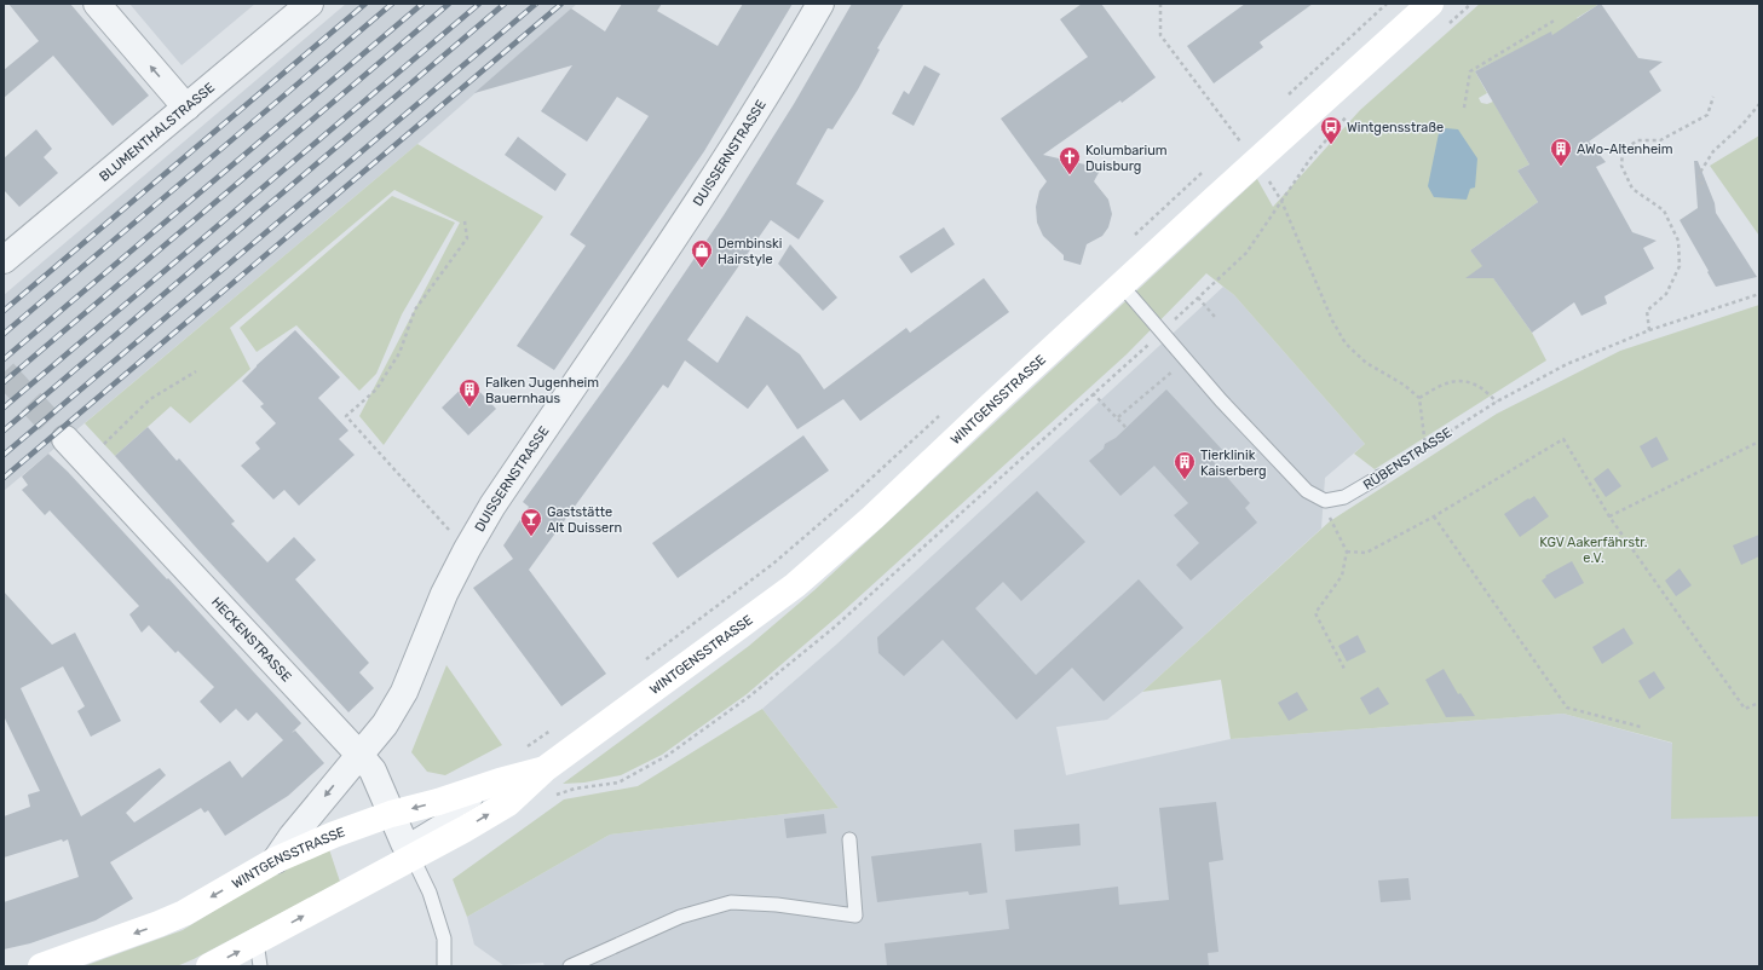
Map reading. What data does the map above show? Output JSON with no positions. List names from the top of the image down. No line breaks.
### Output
{"streets":{"main road":["WINTGENSSTRASSE"],"street":["BLUMENTHALSTRASSE","DUISSERNSTRASSE","HECKENSTRASSE"],"lane":["RÜBENSTRASSE"]},"crossings":[["DUISSERNSTRASSE","WINTGENSSTRASSE"],["DUISSERNSTRASSE","HECKENSTRASSE"],["WINTGENSSTRASSE","HECKENSTRASSE"]],"parks":["KGV Aakerfährstr. e.V."],"places":{"bus stop":["Wintgensstraße"],"building":["AWo-Altenheim","Falken Jugenheim Bauernhaus","Tierklinik Kaiserberg"],"church":["Kolumbarium Duisburg"],"shop":["Dembinski Hairstyle"],"bar":["Gaststätte Alt Duissern"]}}
